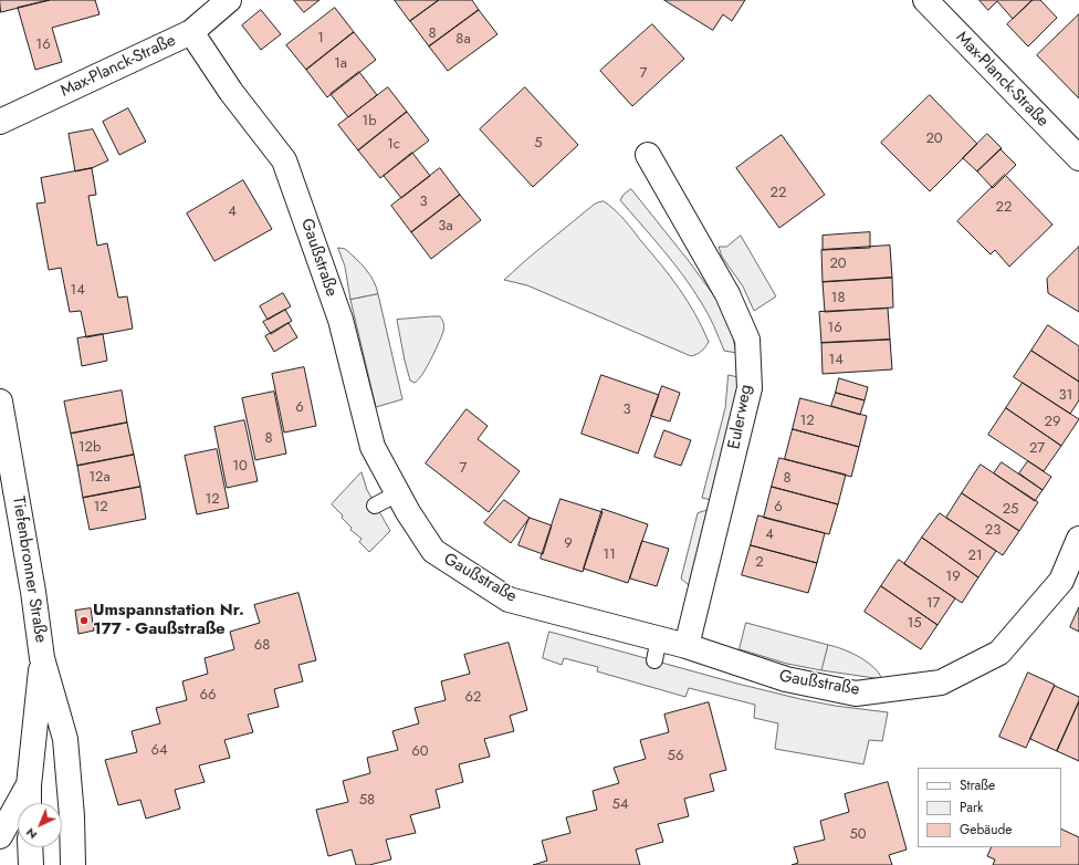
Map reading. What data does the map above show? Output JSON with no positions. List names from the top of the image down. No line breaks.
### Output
{"streets":{"street":["Max-Planck-Straße","Gaußstraße","Eulerweg","Tiefenbronner Straße"]},"crossings":[["Max-Planck-Straße","Gaußstraße"],["Gaußstraße","Eulerweg"]],"places":["Umspannstation Nr. 177 - Gaußstraße"],"house_numbers":["8","1","8a","16","1a","7","1b","20","5","1c","22","3","22","4","3a","20","14","18","16","14","31","6","3","12","29","8","12b","27","10","7","12a","8","12","12","6","25","23","4","9","11","21","2","19","17","15","68","66","62","64","60","56","58","54","50"],"legend":["Straße","Park","Gebäude"],"north":"bottom left"}
